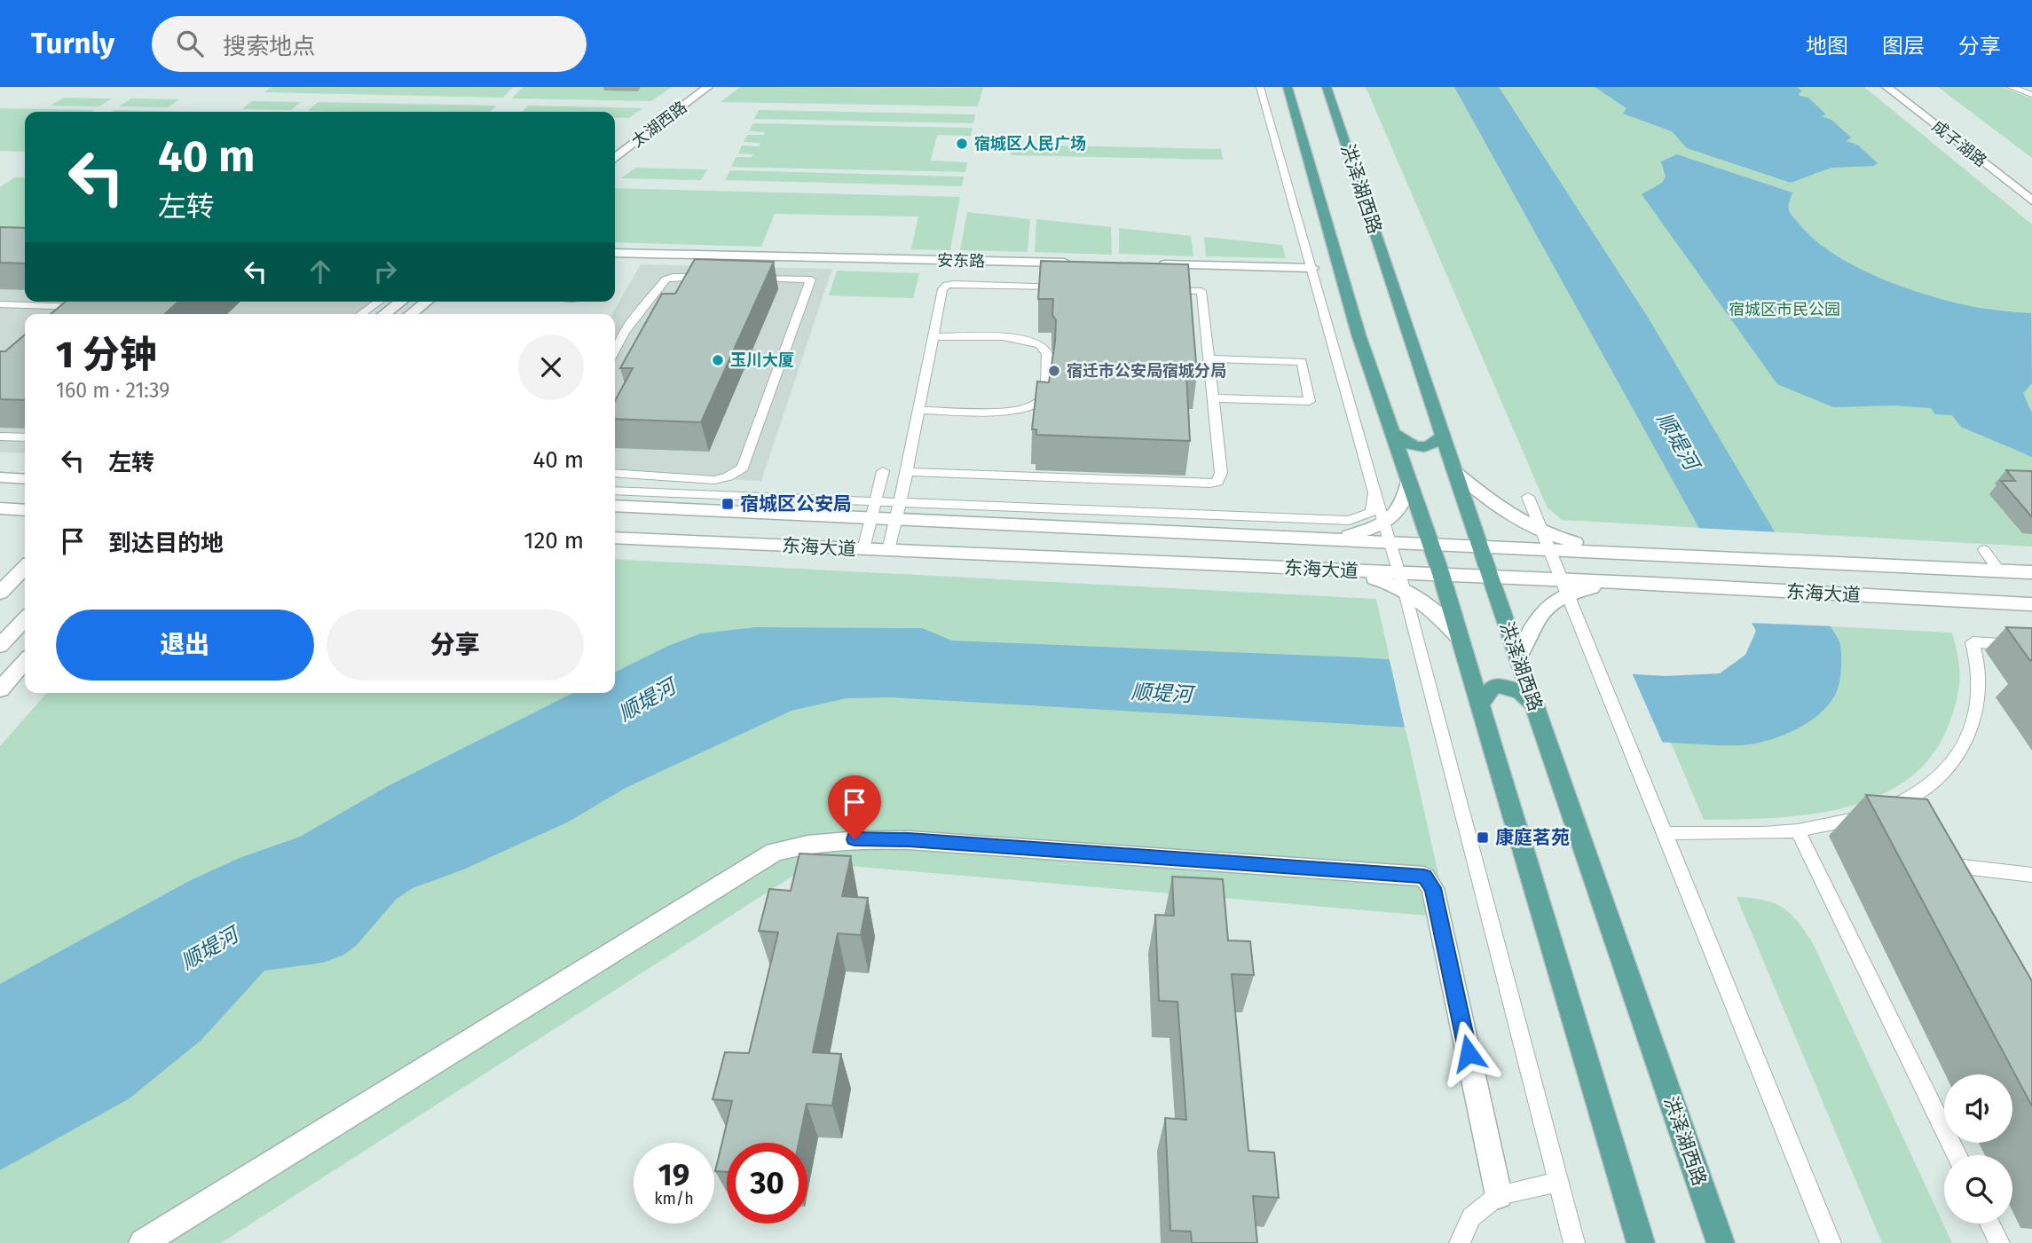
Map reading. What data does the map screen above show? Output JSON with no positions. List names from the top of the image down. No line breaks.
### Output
{"streets":{"main road":["洪泽湖西路"],"street":["太湖西路","成子湖路","安东路","东海大道"]},"crossings":[["洪泽湖西路","东海大道"]],"water":["顺堤河"],"parks":["宿城区市民公园"],"places":{"other":["宿城区人民广场","玉川大厦","宿迁市公安局宿城分局"],"transit":["宿城区公安局","康庭茗苑"]},"page":{"header":"Turnly","search":"搜索地点","nav":["地图","图层","分享"],"turn":["40 m","左转"],"heading":["1 分钟","160 m · 21:39"],"list":[{"name":"左转","value":"40 m"},{"name":"到达目的地","value":"120 m"}],"buttons":["退出","分享"],"speed":"19 km/h","limit":"30"}}
